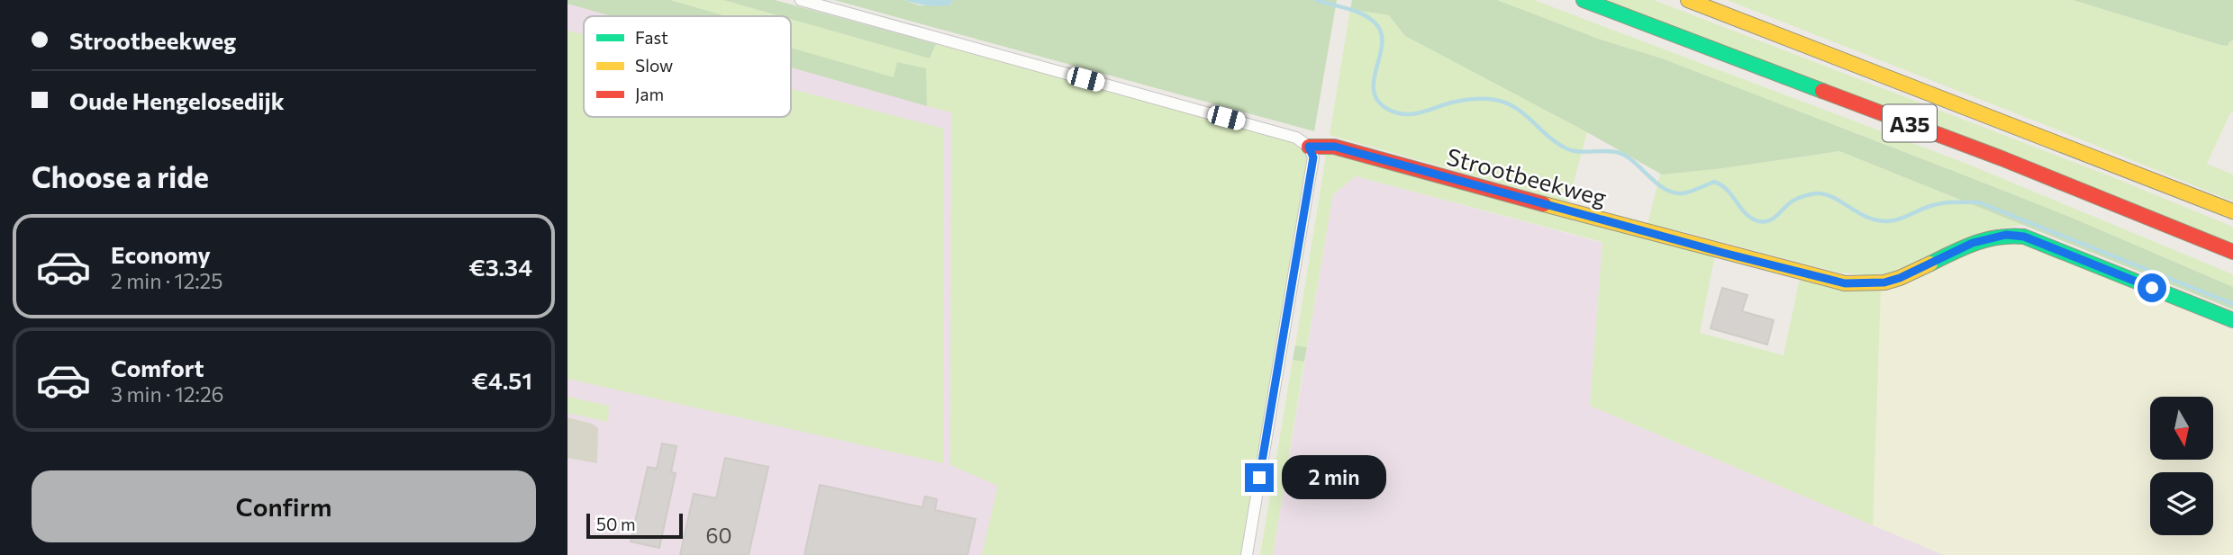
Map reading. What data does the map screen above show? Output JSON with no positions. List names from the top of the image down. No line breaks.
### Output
{"streets":{"main road":["A35","Strootbeekweg"]},"house_numbers":["60"],"legend":["Fast","Slow","Jam"],"scale_bar":"50 m","north":"bottom","page":{"banner":["Strootbeekweg","Oude Hengelosedijk"],"heading":"Choose a ride","list":[{"name":"Economy","note":"2 min · 12:25","value":"€3.34"},{"name":"Comfort","note":"3 min · 12:26","value":"€4.51"}],"bubble":"2 min","buttons":"Confirm","scale":"50 m"}}
